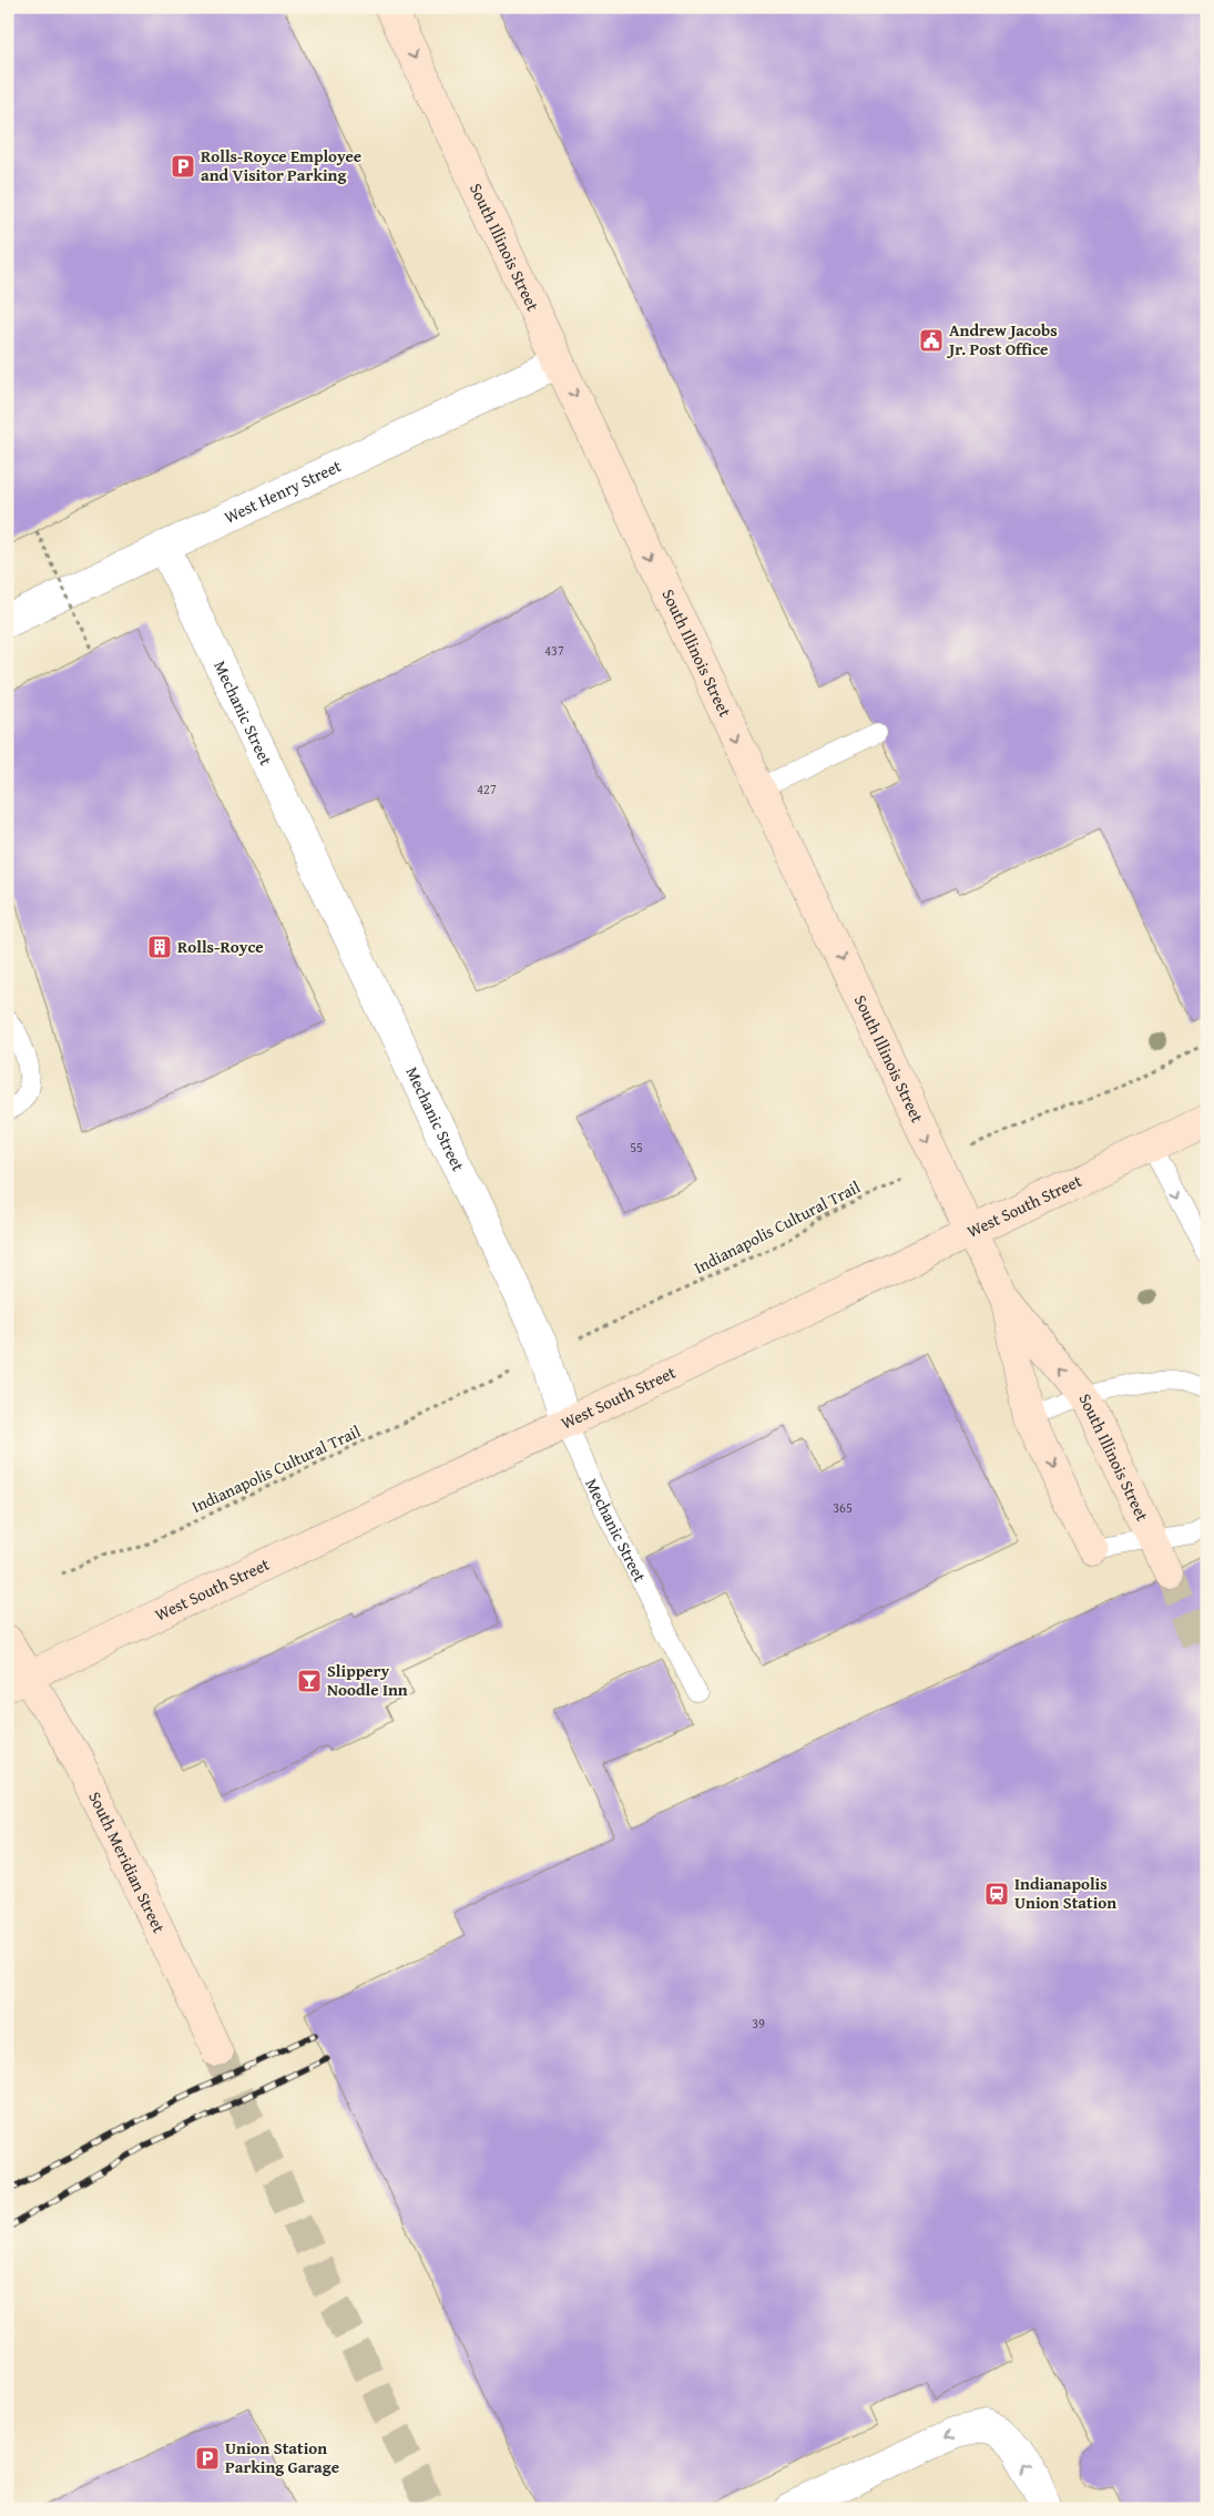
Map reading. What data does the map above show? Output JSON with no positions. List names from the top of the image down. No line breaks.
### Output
{"streets":{"main road":["South Illinois Street","West South Street","South Meridian Street"],"street":["West Henry Street","Mechanic Street"],"path":["Indianapolis Cultural Trail"]},"crossings":[["South Illinois Street","West Henry Street"],["South Illinois Street","West South Street"],["West Henry Street","Mechanic Street"],["Mechanic Street","West South Street"],["West South Street","South Meridian Street"]],"one_way":["South Illinois Street"],"places":{"parking":["Rolls-Royce Employee and Visitor Parking","Union Station Parking Garage"],"public building":["Andrew Jacobs Jr. Post Office"],"building":["Rolls-Royce"],"bar":["Slippery Noodle Inn"],"station":["Indianapolis Union Station"]},"house_numbers":["437","427","55","365","39"]}
